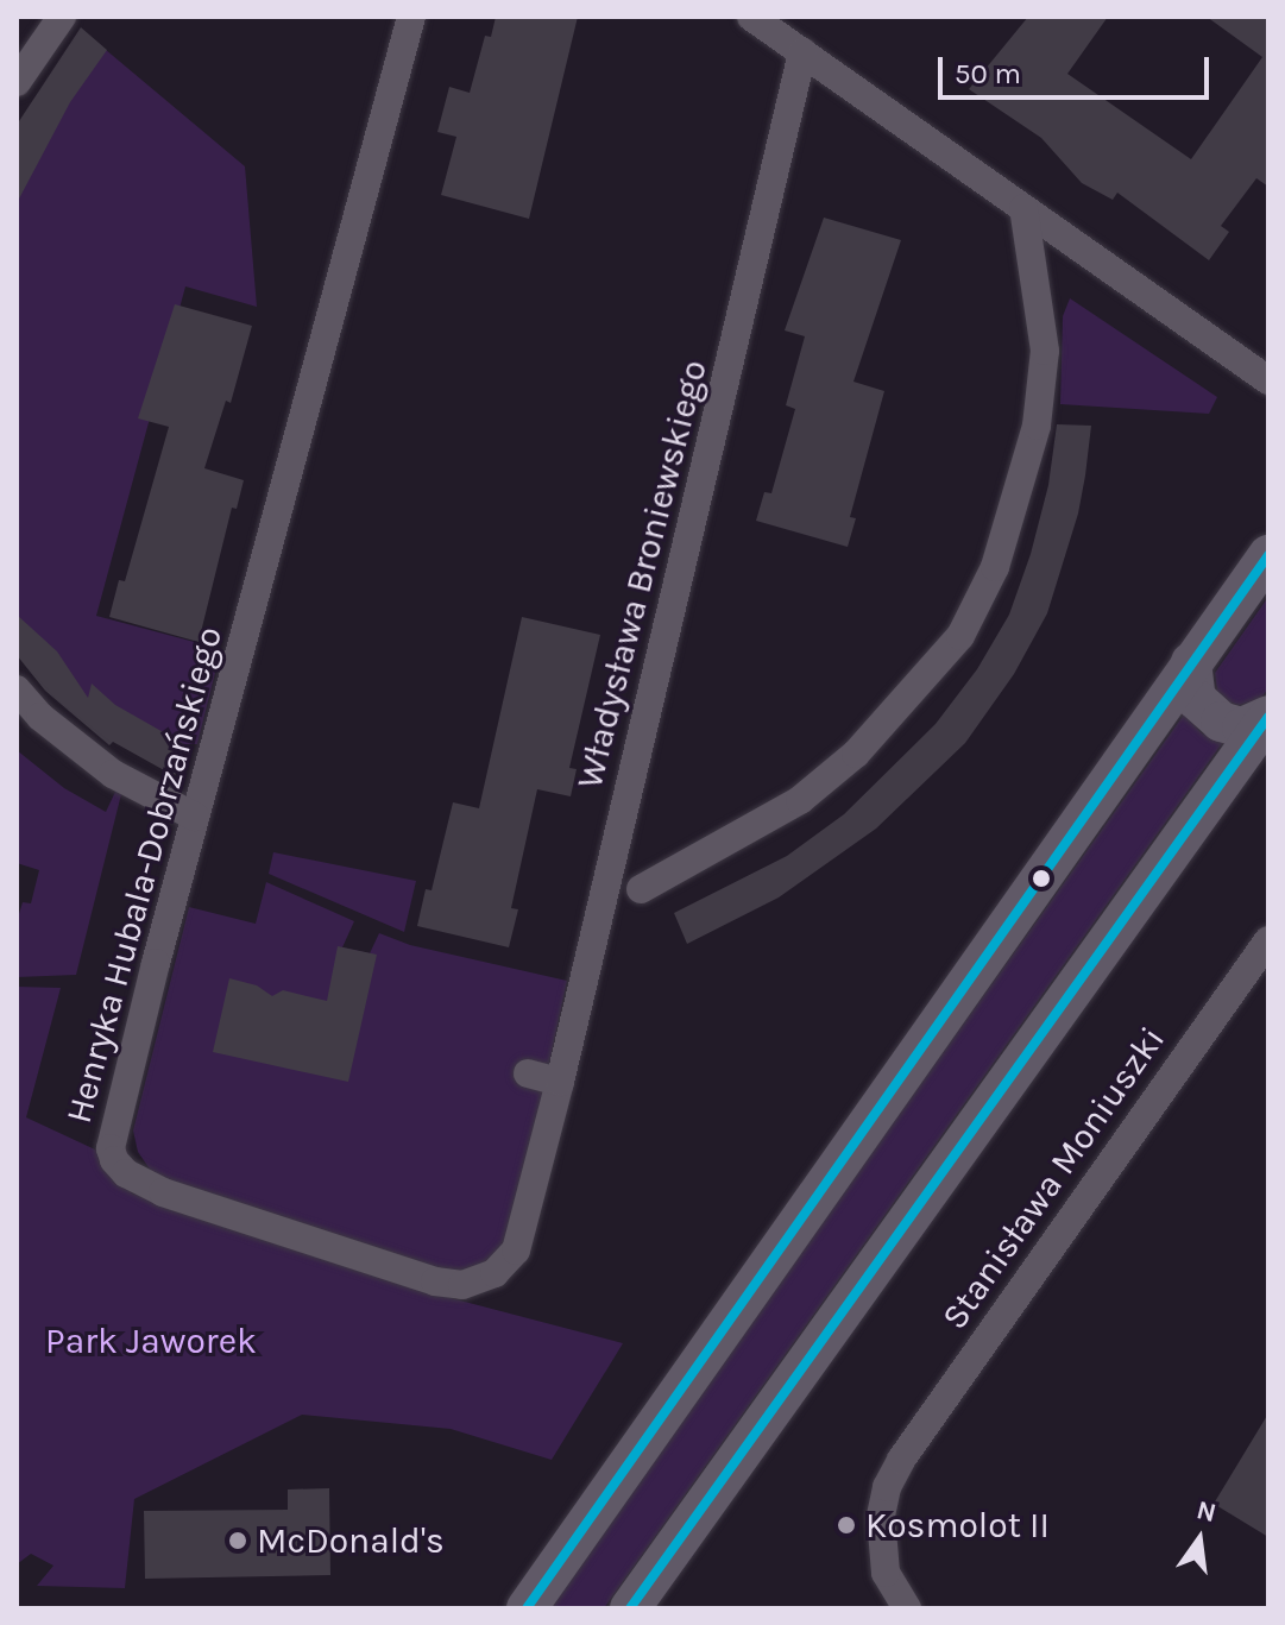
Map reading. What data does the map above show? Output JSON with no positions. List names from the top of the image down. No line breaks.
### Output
{"streets":{"street":["Władysława Broniewskiego","Henryka Hubala-Dobrzańskiego","Stanisława Moniuszki"]},"crossings":[["Władysława Broniewskiego","Henryka Hubala-Dobrzańskiego"]],"parks":["Park Jaworek"],"places":["Kosmolot II","McDonald's"],"scale_bar":"50 m","north":"top"}
